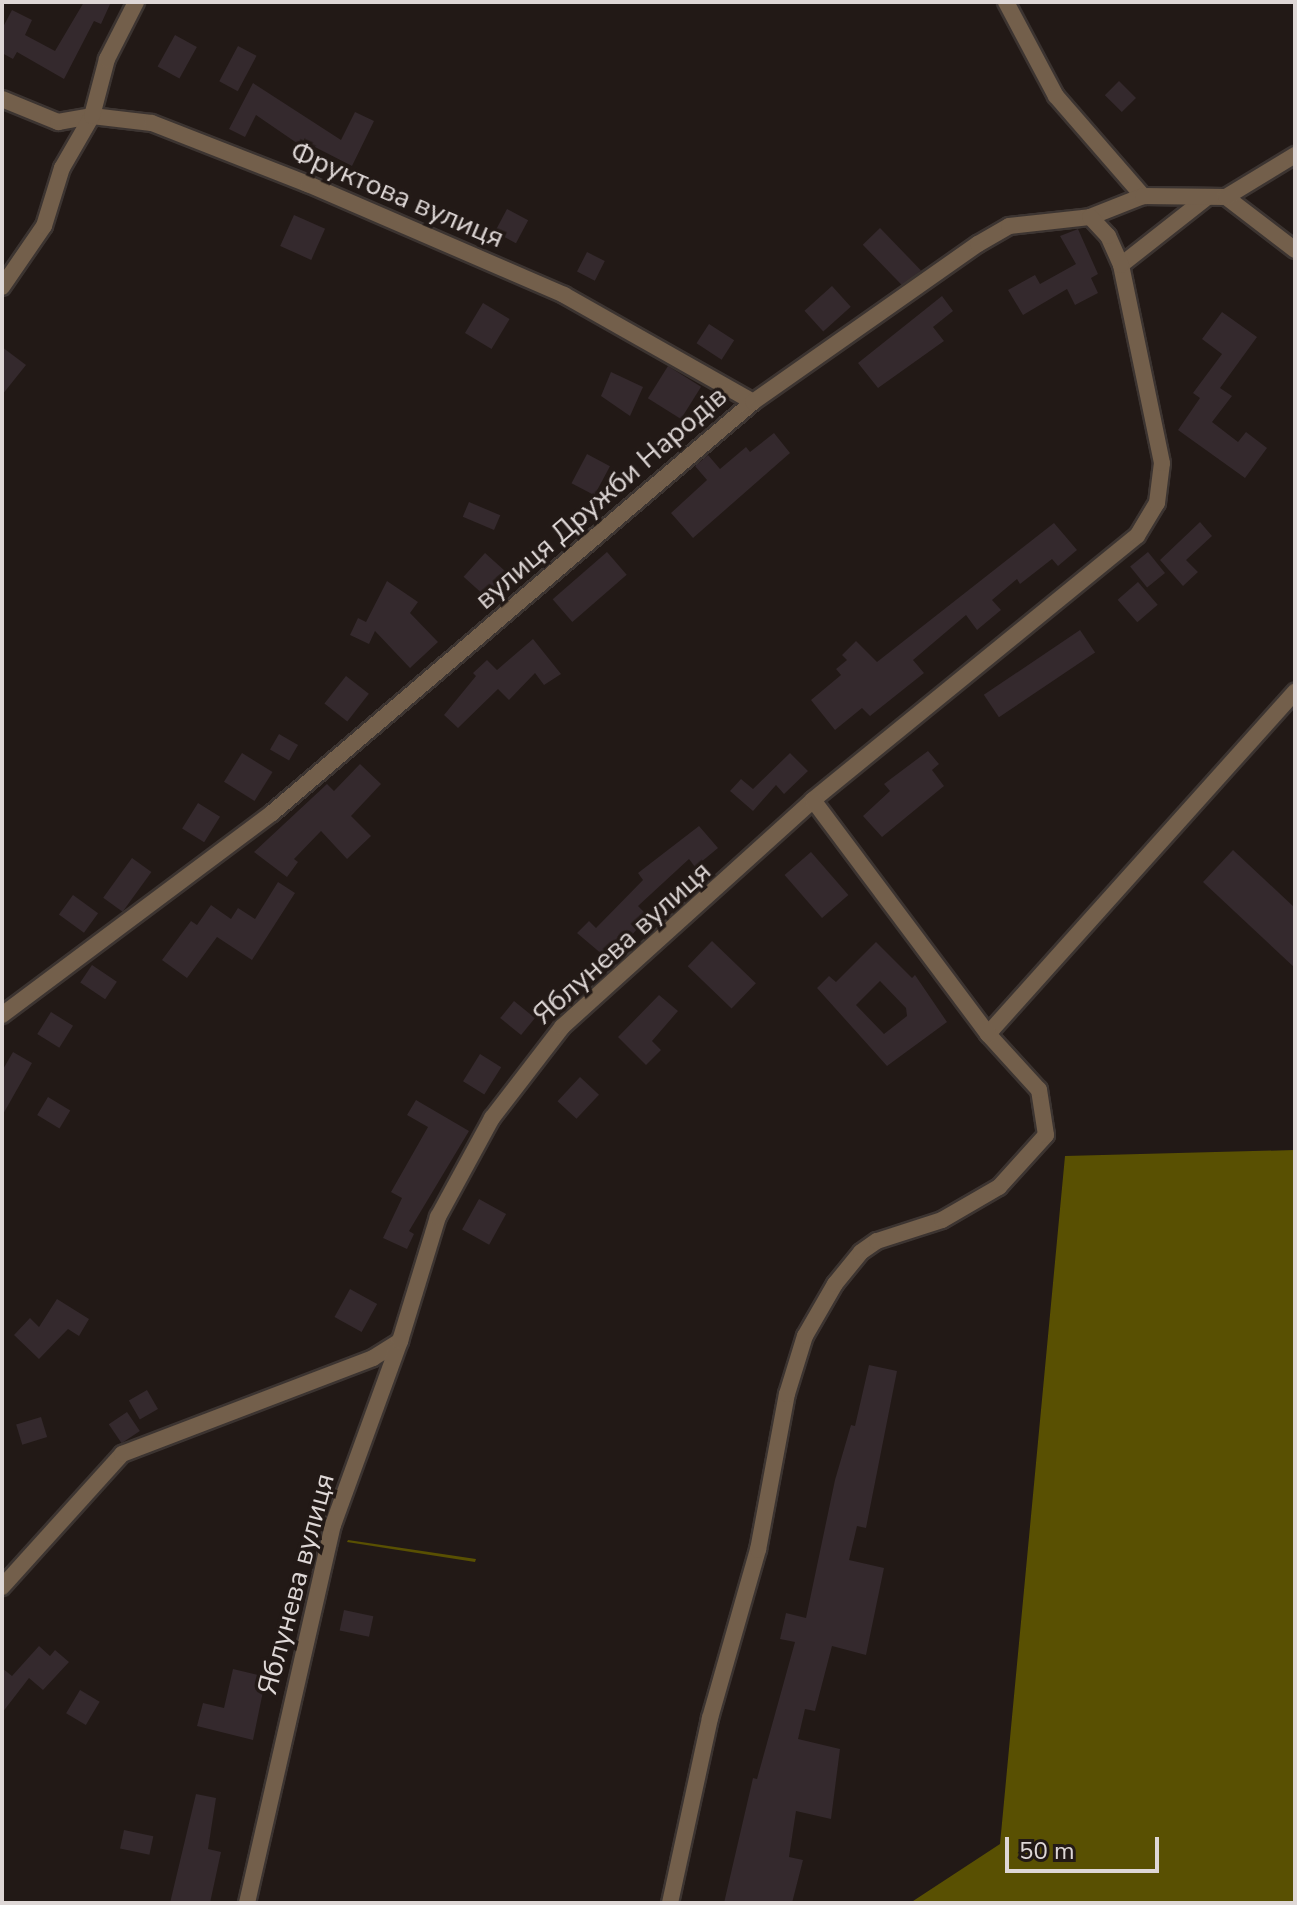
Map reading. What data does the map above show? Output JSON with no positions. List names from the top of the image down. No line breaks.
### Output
{"streets":{"street":["Фруктова вулиця","вулиця Дружби Народів","Яблунева вулиця"]},"crossings":[["Фруктова вулиця","вулиця Дружби Народів"],["вулиця Дружби Народів","Яблунева вулиця"]],"scale_bar":"50 m"}
